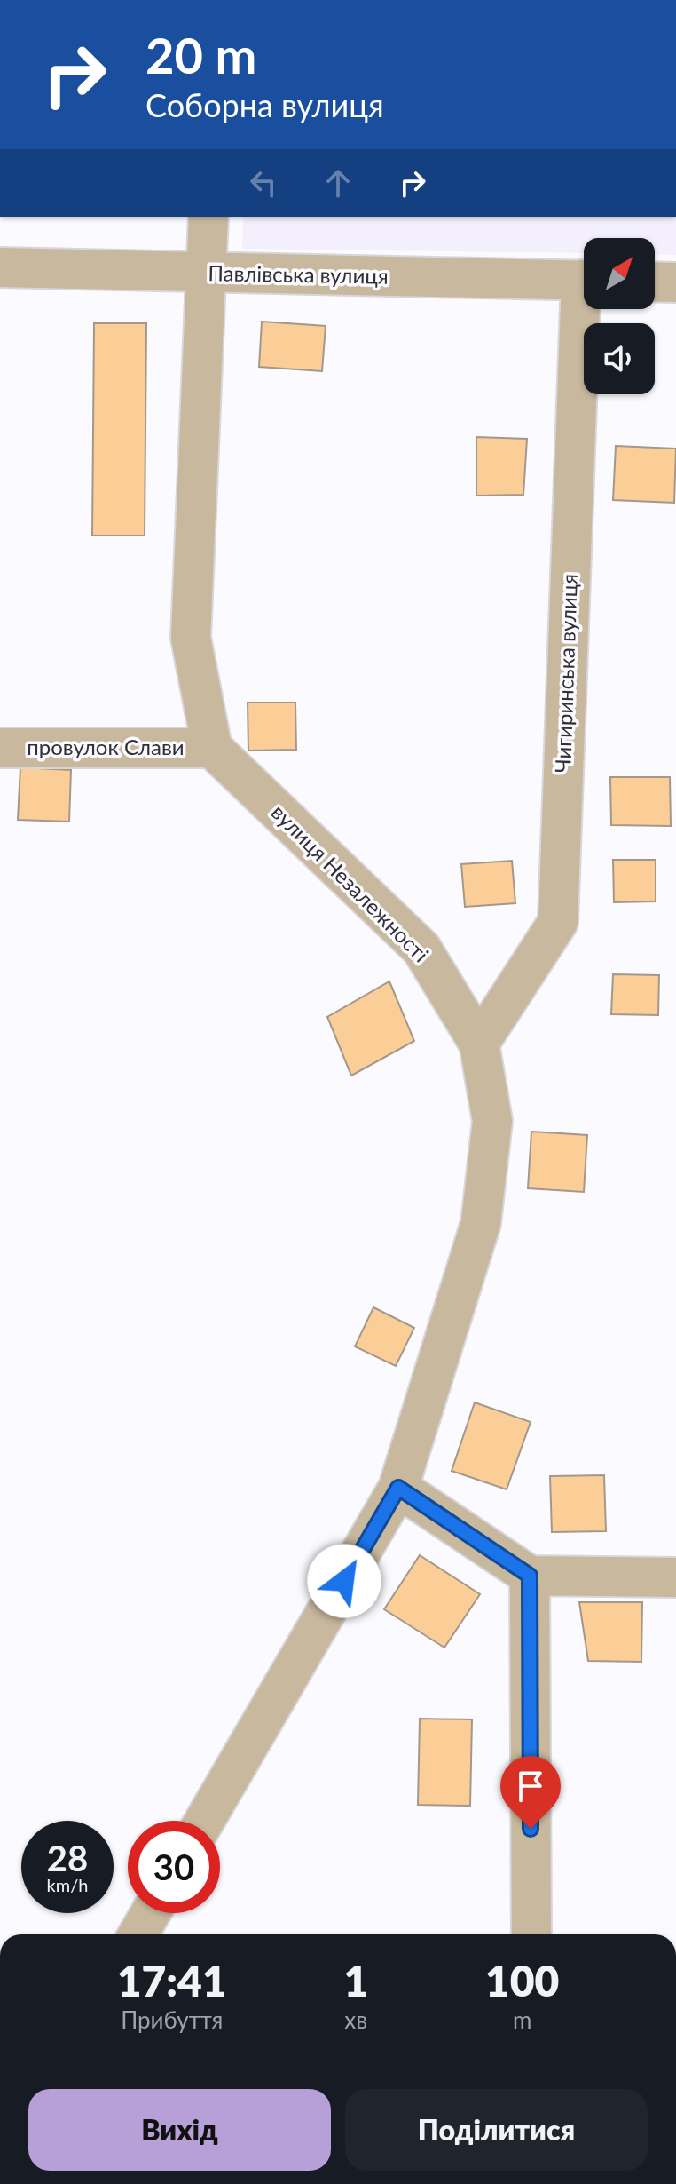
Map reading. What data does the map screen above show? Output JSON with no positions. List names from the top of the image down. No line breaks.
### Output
{"streets":{"street":["Павлівська вулиця","Чигиринська вулиця","провулок Слави","вулиця Незалежності"]},"crossings":[["Чигиринська вулиця","вулиця Незалежності"],["провулок Слави","вулиця Незалежності"]],"north":"top right","page":{"turn":["20 m","Соборна вулиця"],"speed":"28 km/h","limit":"30","eta":["17:41","Прибуття","1","хв","100","m"],"buttons":["Вихід","Поділитися"]}}
